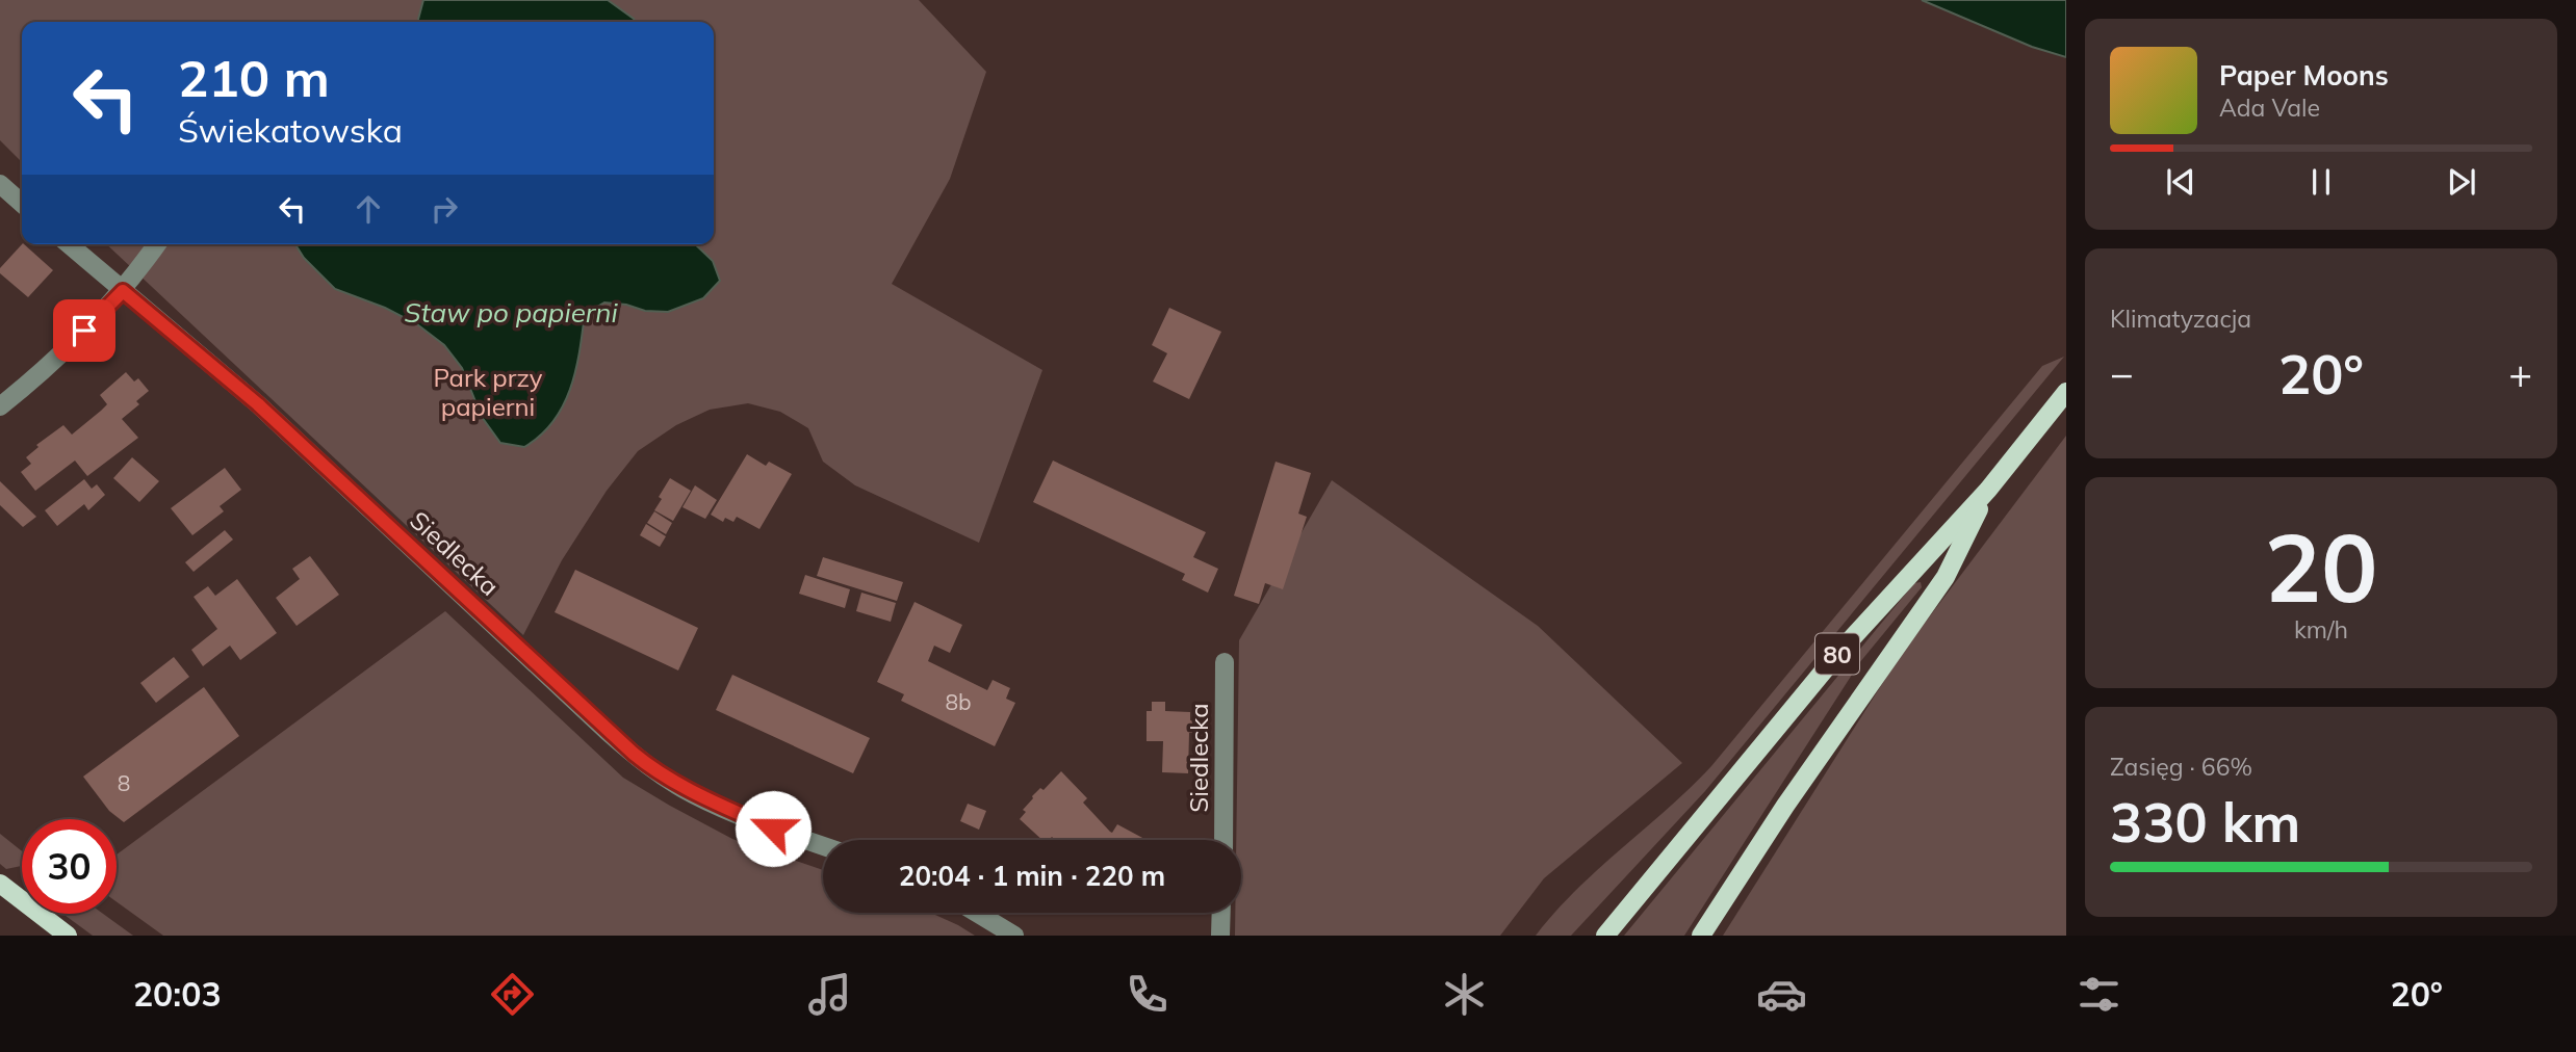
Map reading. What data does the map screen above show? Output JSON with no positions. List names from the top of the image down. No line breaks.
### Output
{"streets":{"main road":["80"],"street":["Siedlecka"]},"water":["Staw po papierni"],"parks":["Park przy papierni"],"house_numbers":["8b","8"],"page":{"turn":["210 m","Świekatowska"],"song":["Paper Moons","Ada Vale"],"tile":["Klimatyzacja",["20","km/h"],["Zasięg · 66%","330 km"]],"heat":["−","20°","+"],"limit":"30","trip":"20:04 · 1 min · 220 m","tabs":["20:03","20°"]}}
